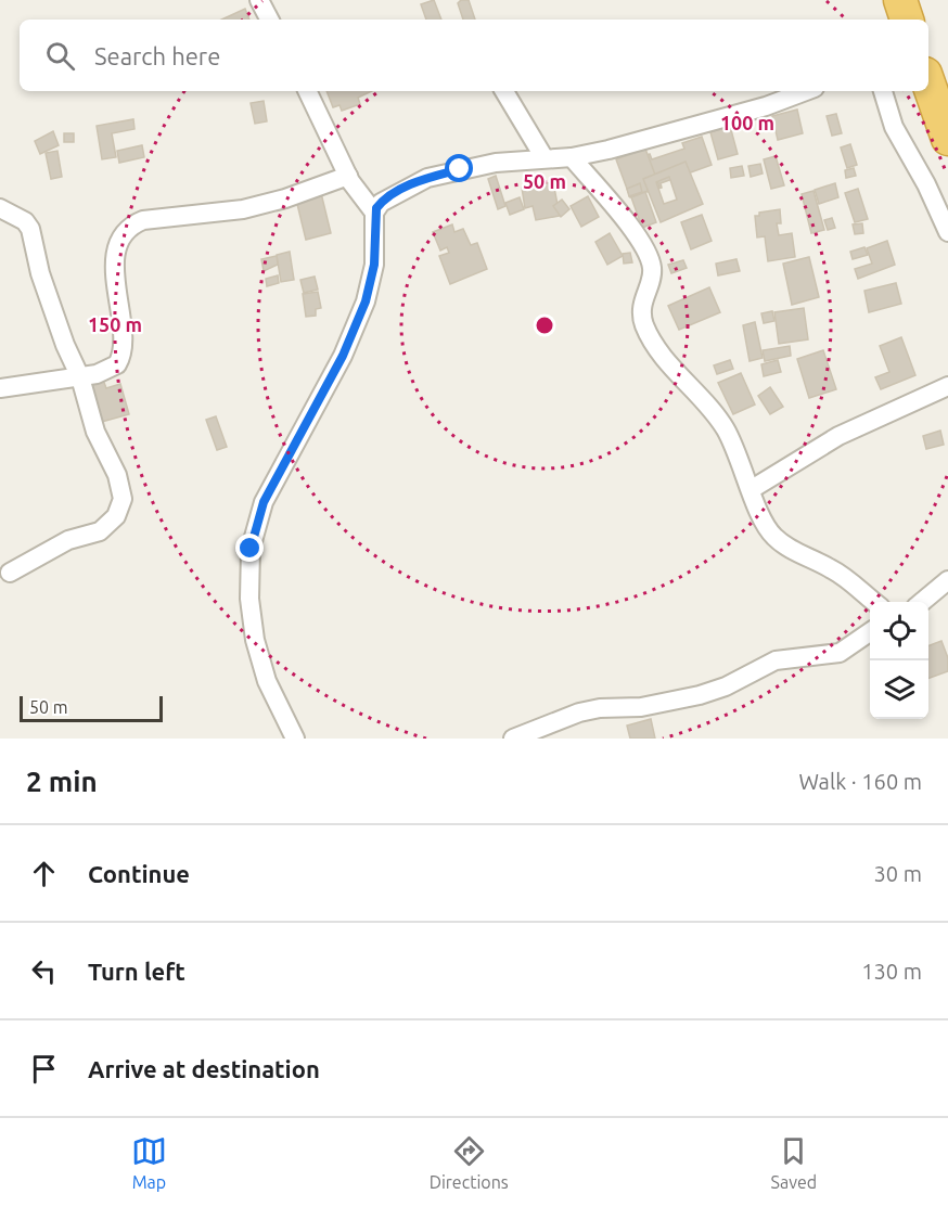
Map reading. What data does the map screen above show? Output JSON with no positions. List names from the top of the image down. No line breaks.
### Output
{"scale_bar":"50 m","page":{"search":"Search here","scale":"50 m","heading":["2 min","Walk · 160 m"],"list":[["Continue","30 m"],["Turn left","130 m"],"Arrive at destination"],"nav":["Map","Directions","Saved"]},"rings":["100 m","50 m","150 m"]}
